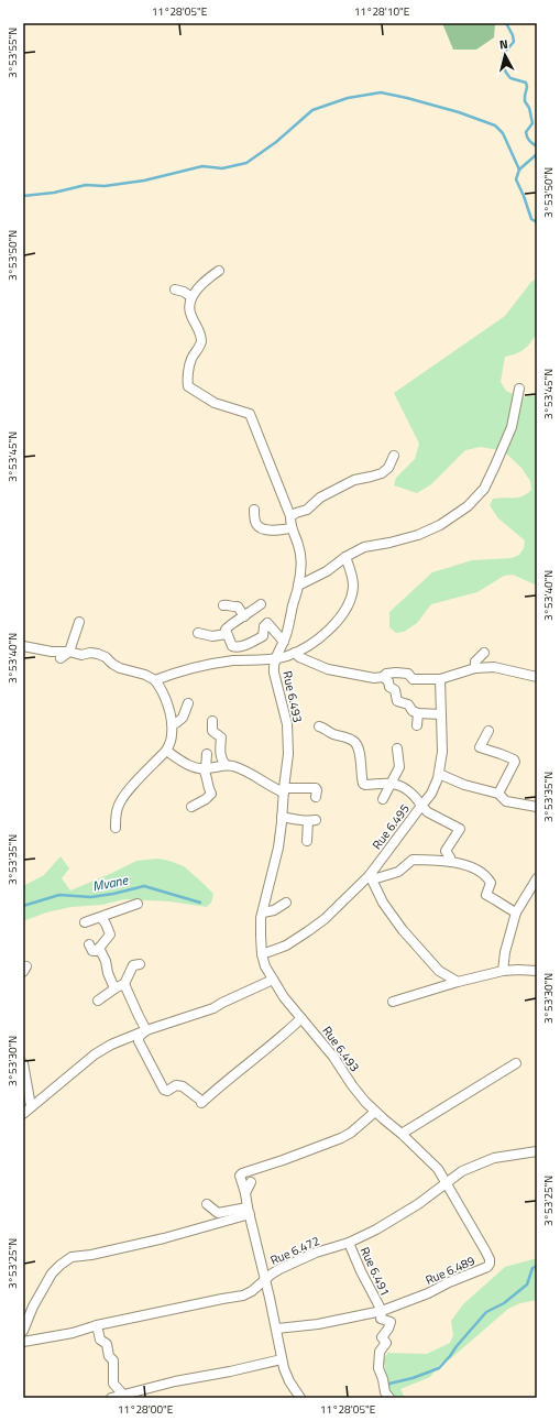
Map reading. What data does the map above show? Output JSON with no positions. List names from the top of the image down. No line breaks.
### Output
{"streets":{"street":["Rue 6.493","Rue 6.495","Rue 6.472","Rue 6.489","Rue 6.491"]},"crossings":[["Rue 6.493","Rue 6.495"],["Rue 6.493","Rue 6.472"],["Rue 6.493","Rue 6.489"],["Rue 6.472","Rue 6.489"],["Rue 6.472","Rue 6.491"],["Rue 6.489","Rue 6.491"]],"water":["Mvane"],"north":"top","coordinates":["11°28'05\"E","11°28'10\"E","3°53'55\"N","3°53'50\"N","3°53'45\"N","3°53'40\"N","3°53'35\"N","3°53'30\"N","3°53'25\"N","11°28'00\"E"]}
